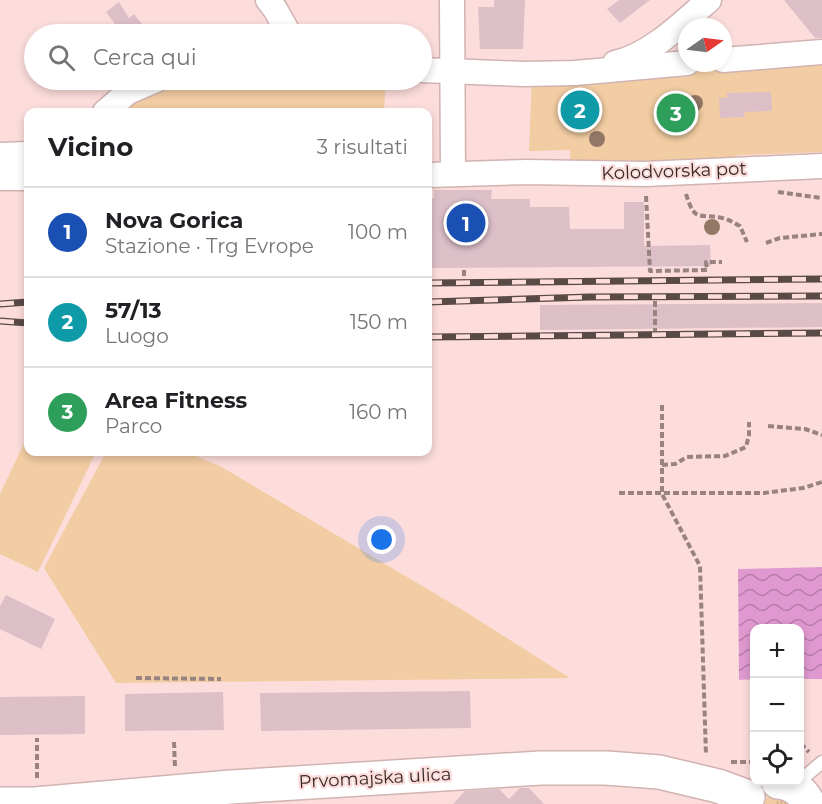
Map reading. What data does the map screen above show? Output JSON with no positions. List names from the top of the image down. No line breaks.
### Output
{"streets":{"street":["Kolodvorska pot","Prvomajska ulica"]},"north":"right","page":{"search":"Cerca qui","pins":["2","3","1"],"heading":["Vicino","3 risultati"],"list":[{"mark":"1","name":"Nova Gorica","note":"Stazione · Trg Evrope","value":"100 m"},{"mark":"2","name":"57/13","note":"Luogo","value":"150 m"},{"mark":"3","name":"Area Fitness","note":"Parco","value":"160 m"}],"map_buttons":["+","−"]}}
